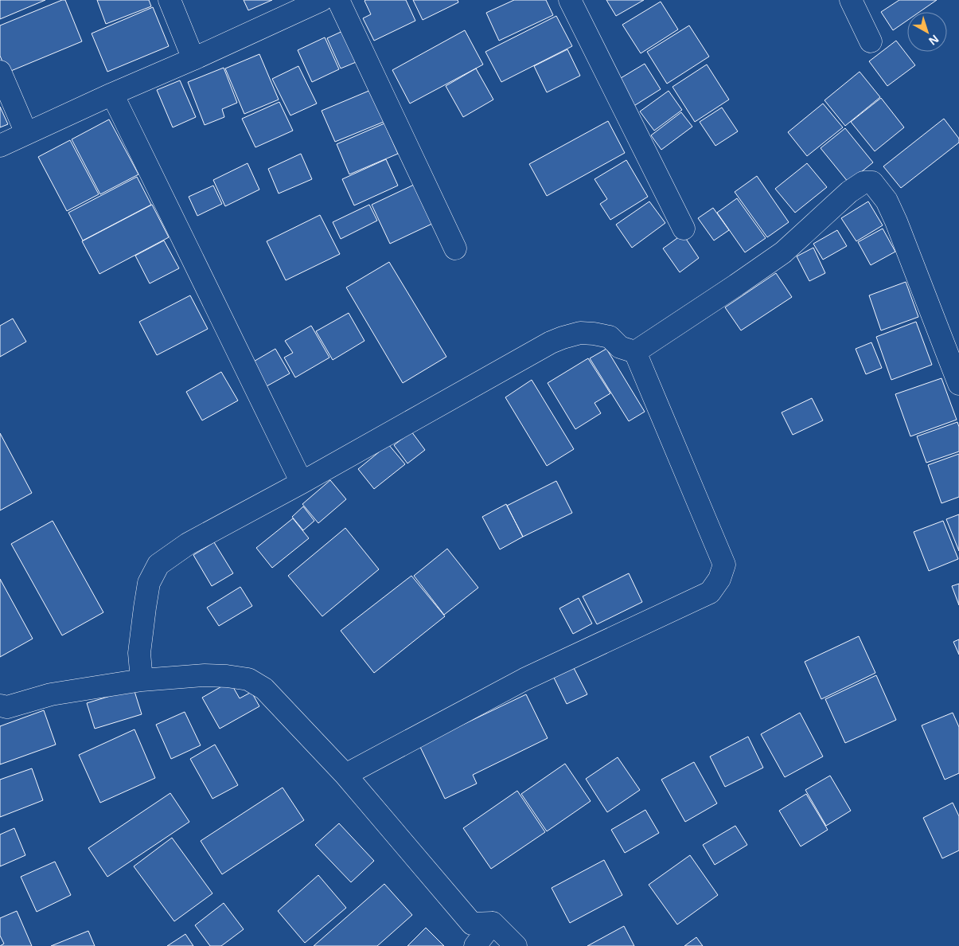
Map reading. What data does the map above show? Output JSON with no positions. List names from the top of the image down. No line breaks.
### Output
{"north":"bottom right"}
